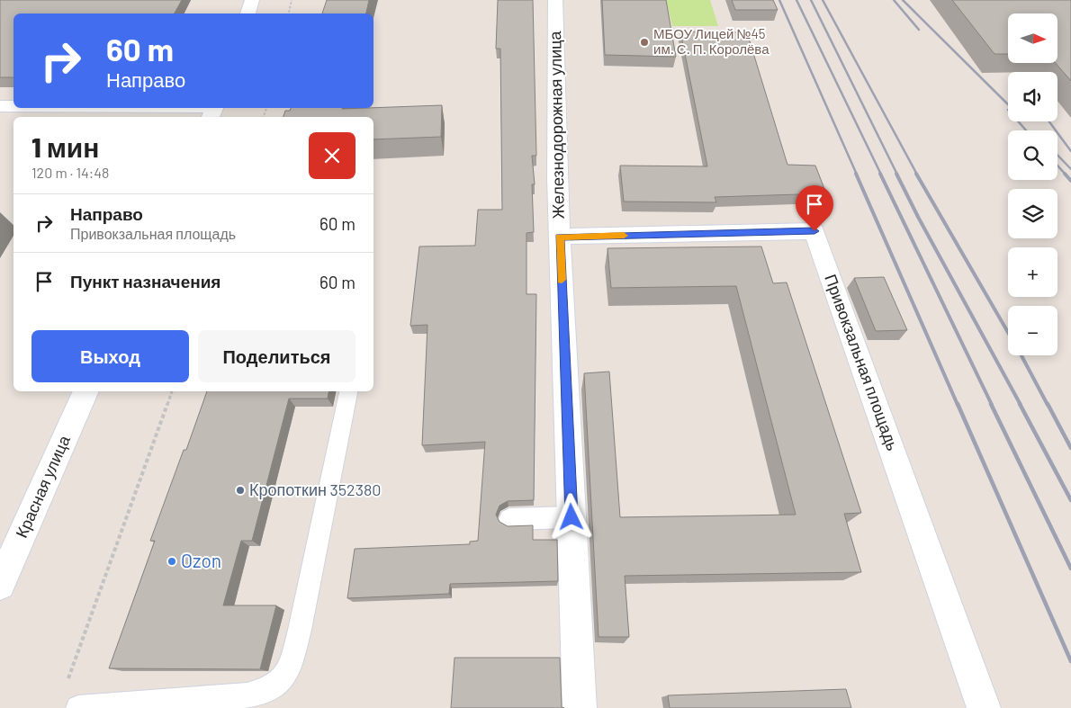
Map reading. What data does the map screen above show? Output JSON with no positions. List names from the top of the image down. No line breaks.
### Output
{"streets":{"street":["Железнодорожная улица","Привокзальная площадь","Красная улица"]},"crossings":[["Железнодорожная улица","Привокзальная площадь"]],"places":["МБОУ Лицей №45 им. С. П. Королёва","Кропоткин 352380","Ozon"],"north":"right","page":{"map_buttons":["+","−"],"turn":["60 m","Направо"],"heading":["1 мин","120 m · 14:48"],"list":[{"name":"Направо","note":"Привокзальная площадь","value":"60 m"},{"name":"Пункт назначения","value":"60 m"}],"buttons":["Выход","Поделиться"]}}
